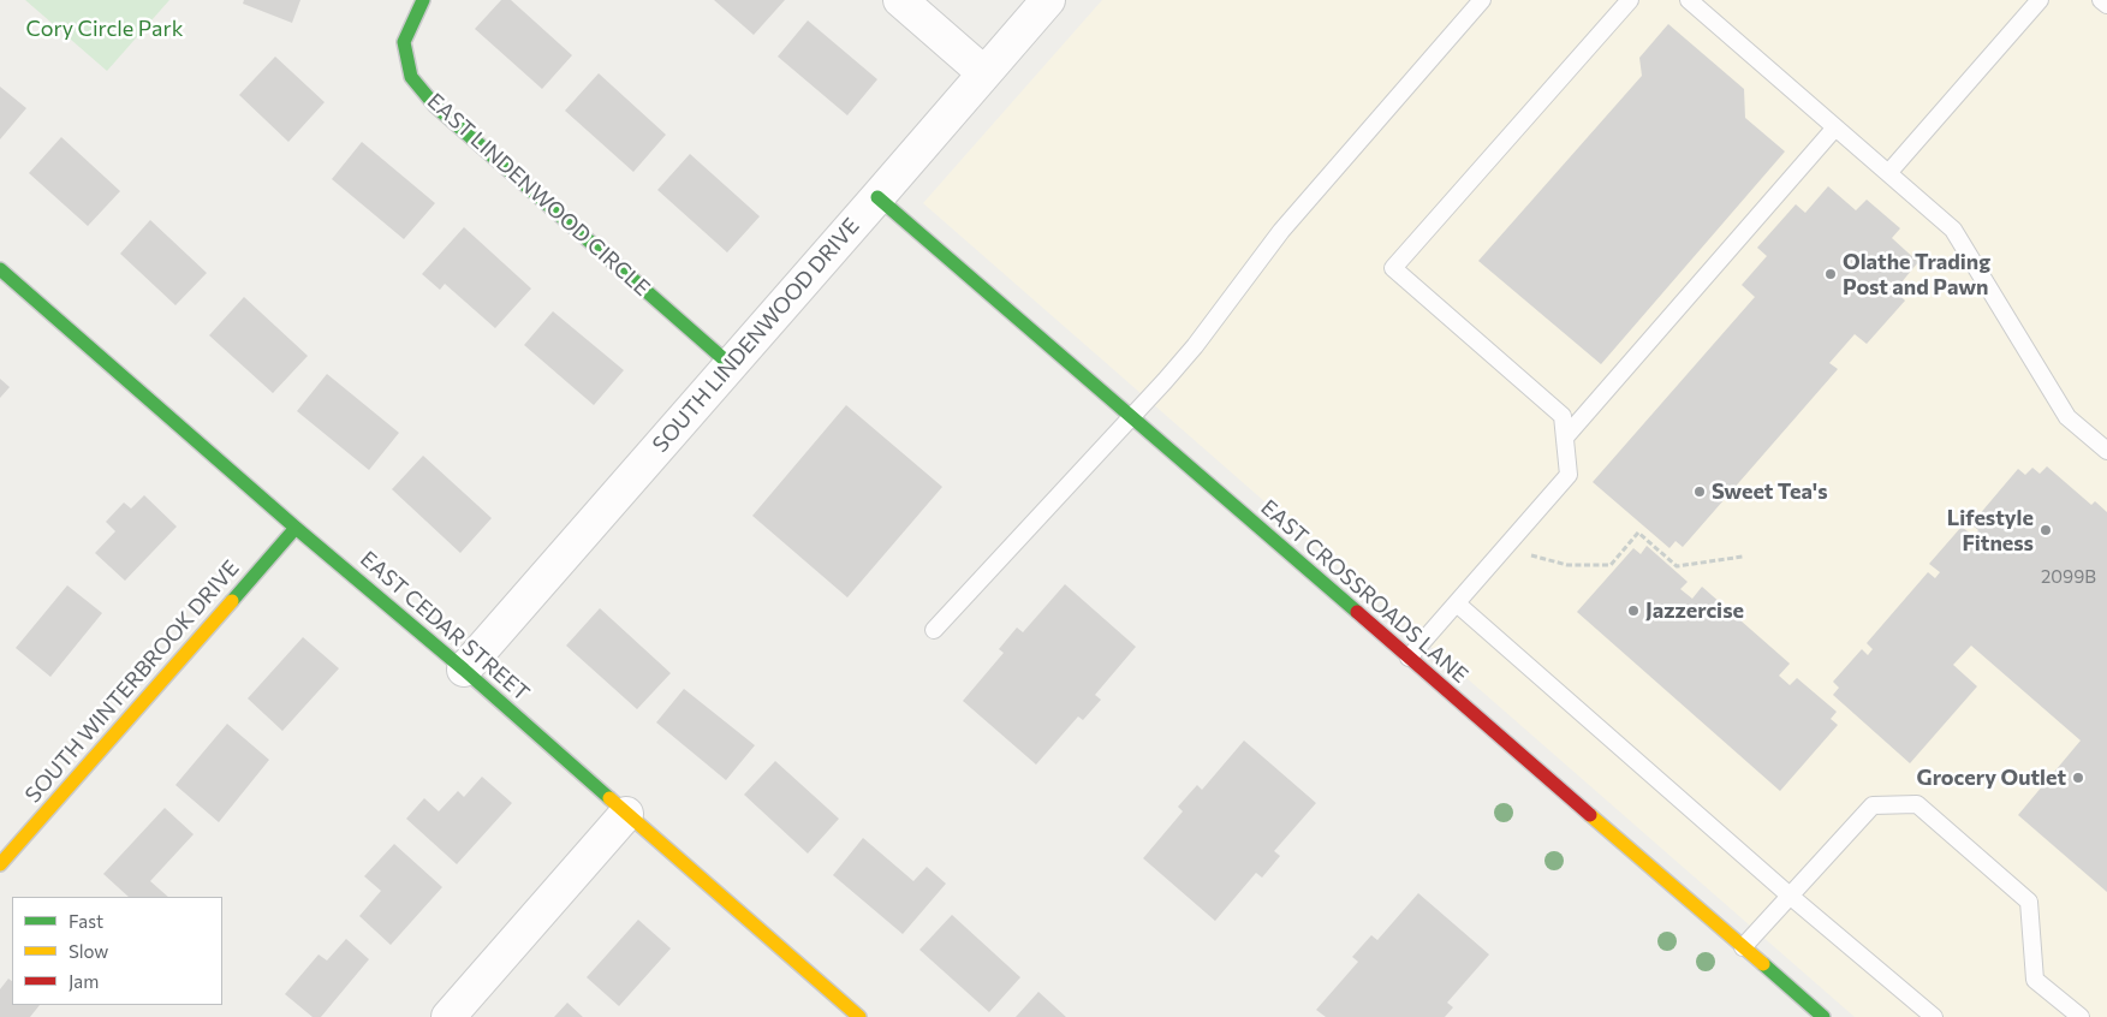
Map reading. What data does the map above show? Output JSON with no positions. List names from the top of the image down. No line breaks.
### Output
{"streets":{"street":["EAST LINDENWOOD CIRCLE","SOUTH LINDENWOOD DRIVE","EAST CROSSROADS LANE","EAST CEDAR STREET","SOUTH WINTERBROOK DRIVE"]},"crossings":[["EAST LINDENWOOD CIRCLE","SOUTH LINDENWOOD DRIVE"],["SOUTH LINDENWOOD DRIVE","EAST CROSSROADS LANE"],["SOUTH LINDENWOOD DRIVE","EAST CEDAR STREET"],["EAST CEDAR STREET","SOUTH WINTERBROOK DRIVE"]],"parks":["Cory Circle Park"],"places":["Olathe Trading Post and Pawn","Sweet Tea's","Lifestyle Fitness","Jazzercise","Grocery Outlet"],"house_numbers":["2099B"],"legend":["Fast","Slow","Jam"]}
